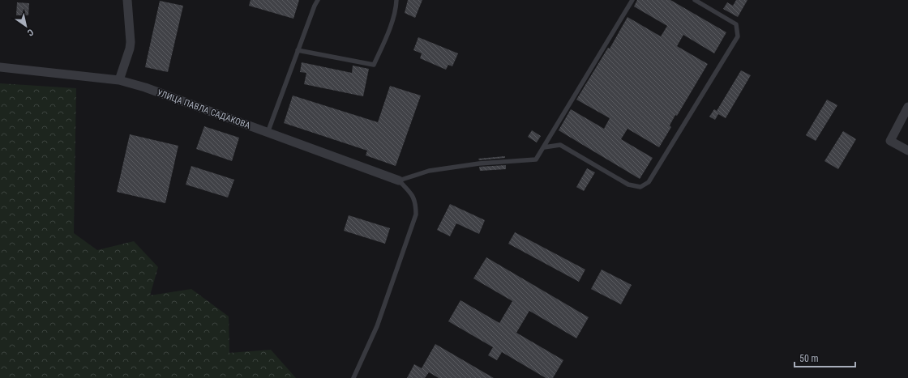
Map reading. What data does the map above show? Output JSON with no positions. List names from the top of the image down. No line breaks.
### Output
{"streets":{"street":["УЛИЦА ПАВЛА САДАКОВА"]},"scale_bar":"50 m","north":"bottom right"}
